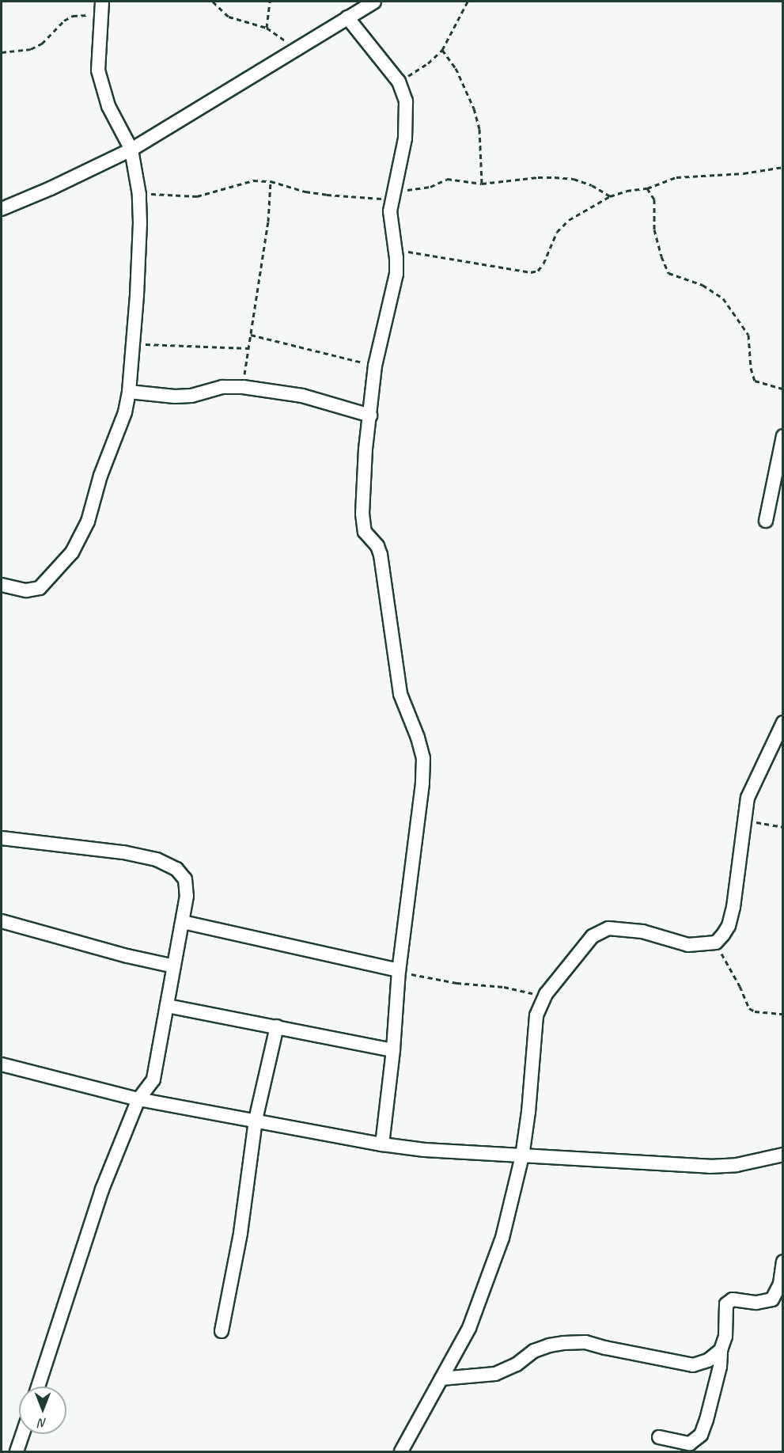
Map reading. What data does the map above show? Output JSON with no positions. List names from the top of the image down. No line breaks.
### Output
{"north":"bottom"}
